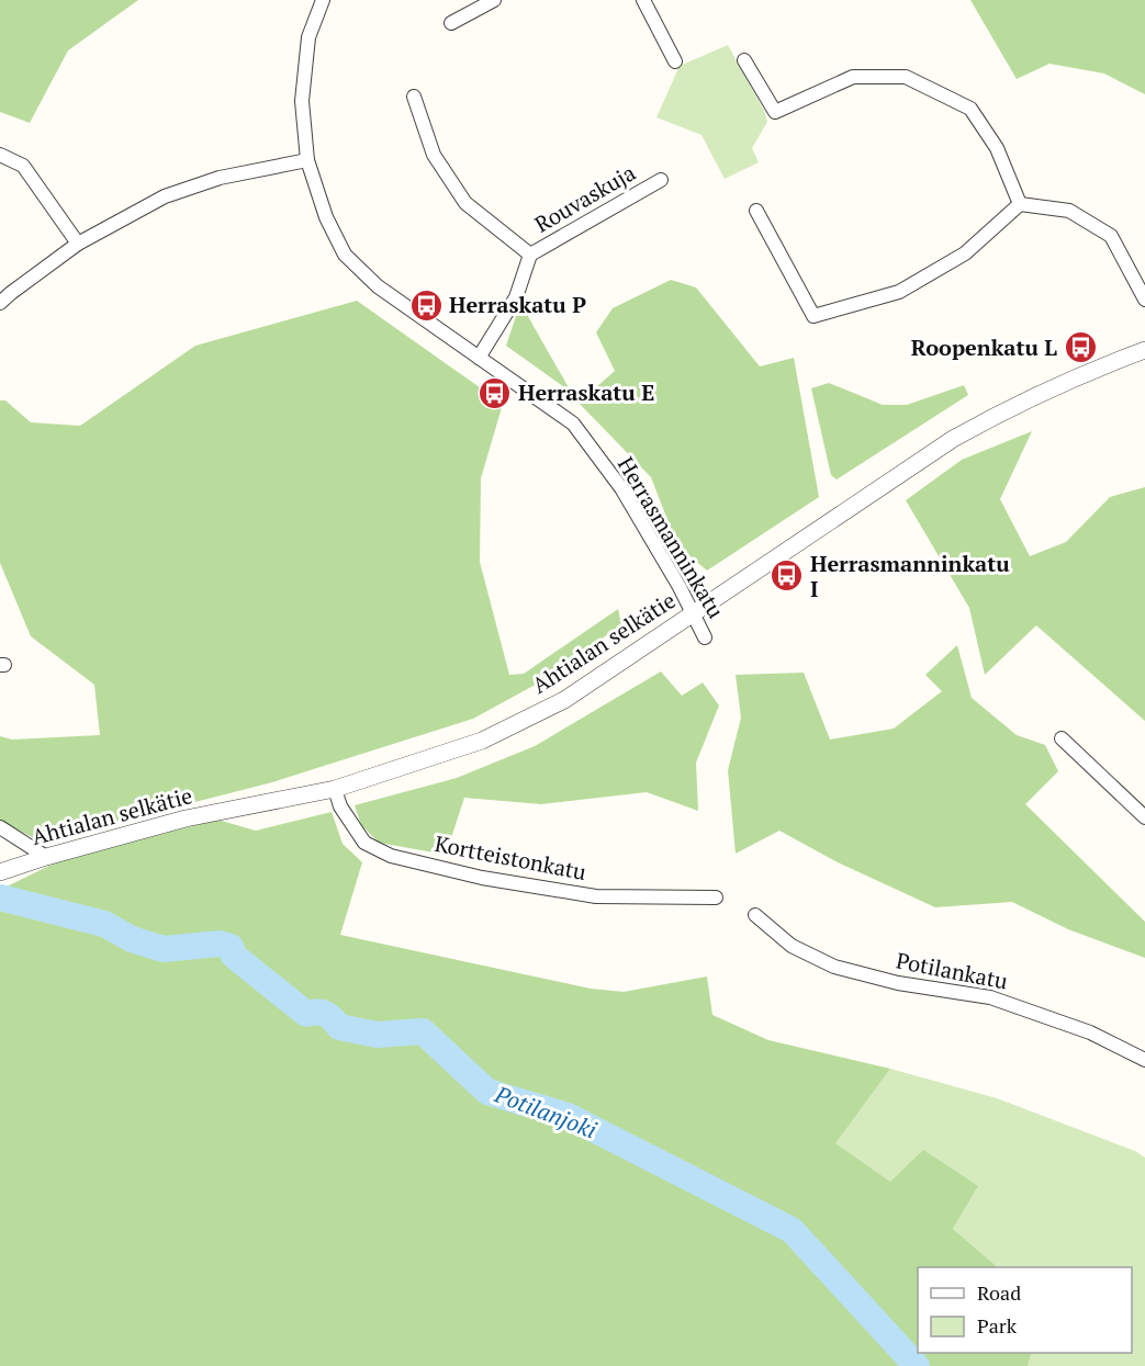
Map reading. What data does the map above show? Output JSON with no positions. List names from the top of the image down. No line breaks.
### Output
{"streets":{"street":["Rouvaskuja","Herrasmanninkatu","Ahtialan selkätie","Kortteistonkatu","Potilankatu"]},"crossings":[["Herrasmanninkatu","Ahtialan selkätie"],["Ahtialan selkätie","Kortteistonkatu"]],"water":["Potilanjoki"],"places":{"bus stop":["Herraskatu P","Roopenkatu L","Herraskatu E","Herrasmanninkatu I"]},"legend":["Road","Park"]}
